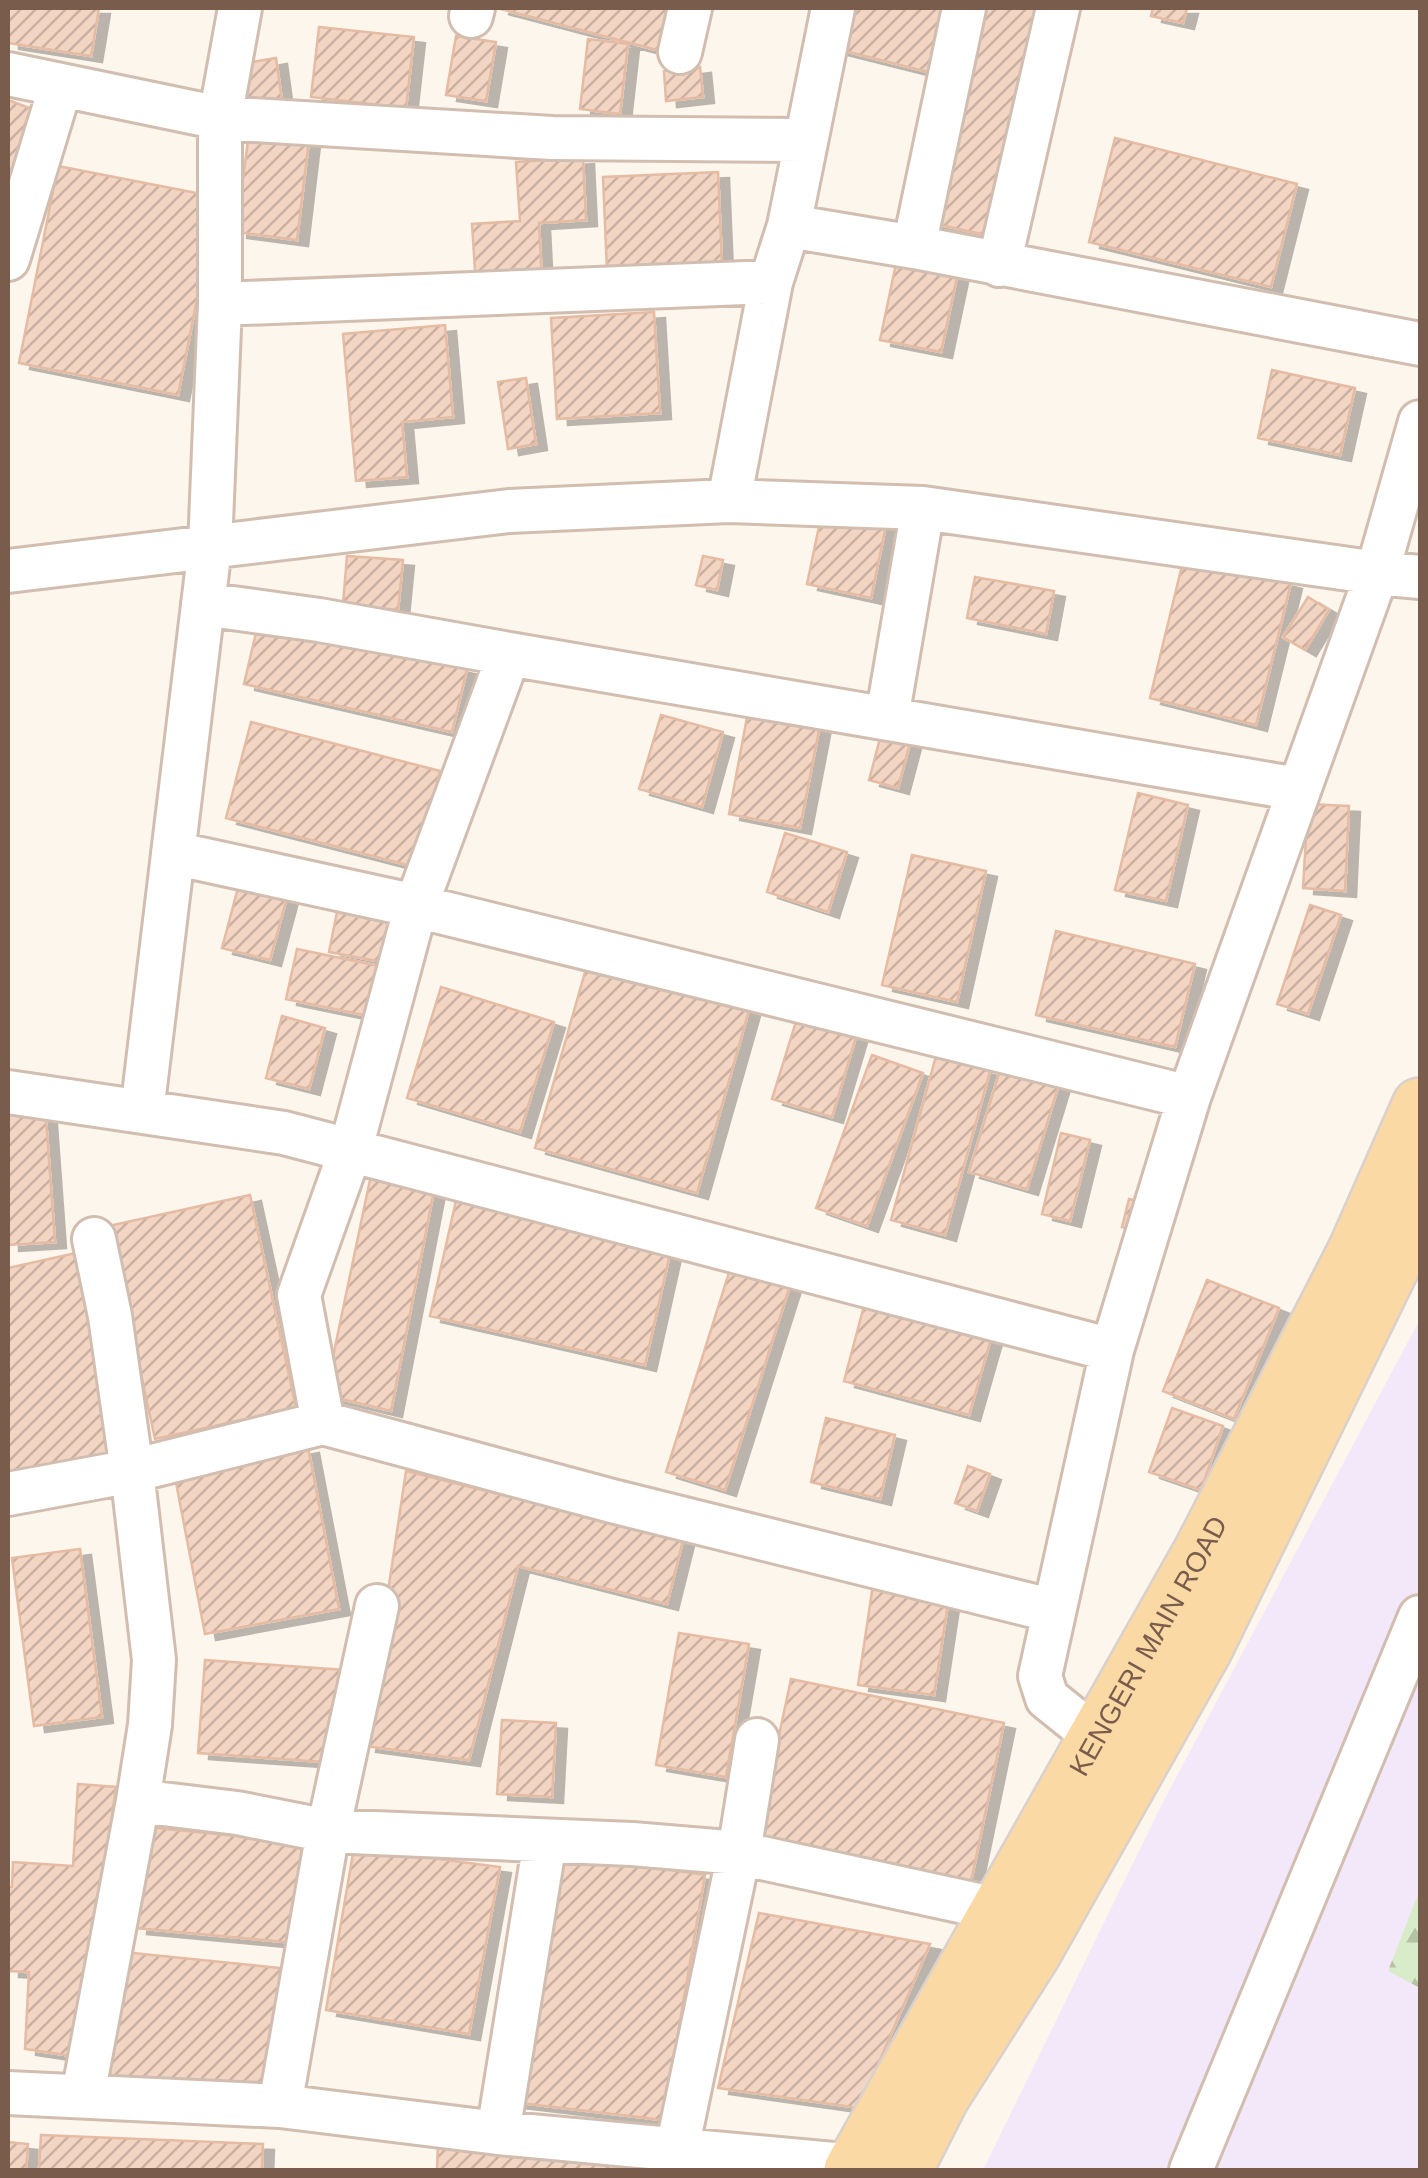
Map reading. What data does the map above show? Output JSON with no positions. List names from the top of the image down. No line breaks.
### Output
{"streets":{"main road":["KENGERI MAIN ROAD"]}}
